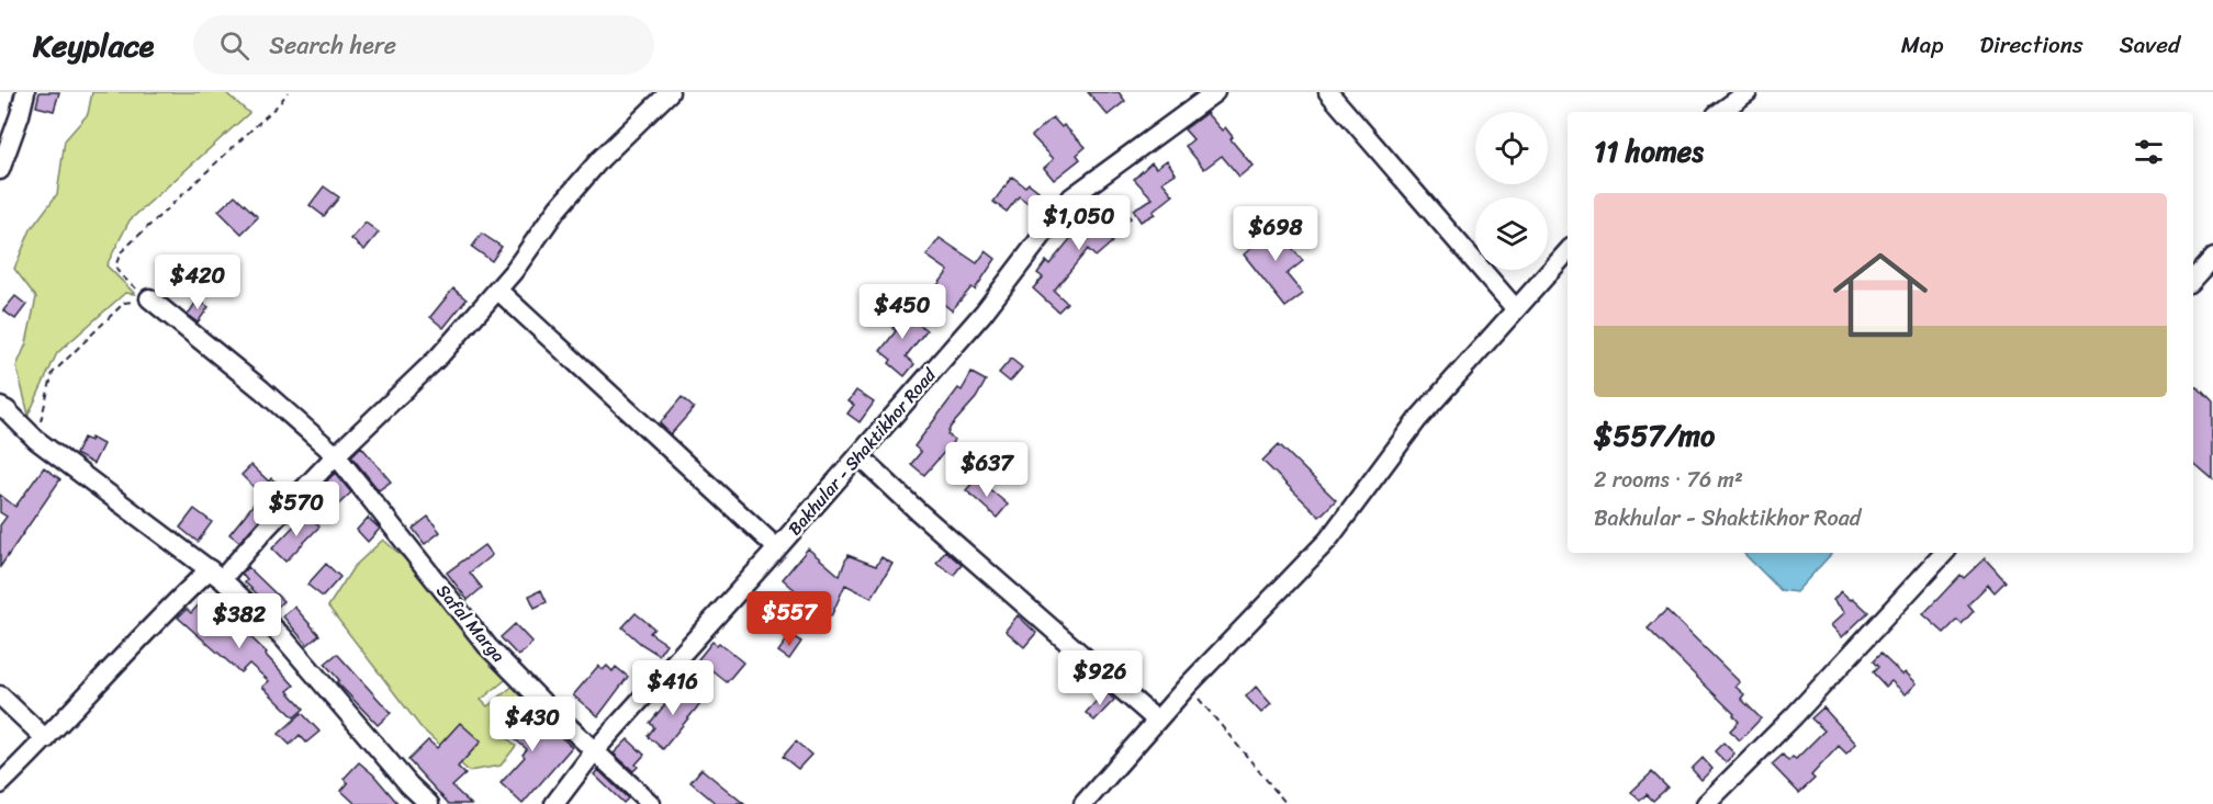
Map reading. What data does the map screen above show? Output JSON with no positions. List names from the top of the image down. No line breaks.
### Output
{"streets":{"street":["Bakhular - Shaktikhor Road","Safal Marga"]},"crossings":[["Bakhular - Shaktikhor Road","Safal Marga"]],"page":{"header":"Keyplace","search":"Search here","nav":["Map","Directions","Saved"],"heading":"11 homes","list":[{"name":"$557/mo","note":"2 rooms · 76 m² · Bakhular - Shaktikhor Road"}],"price":["$1,050","$698","$420","$450","$637","$570","$557","$382","$926","$416","$430"]}}
